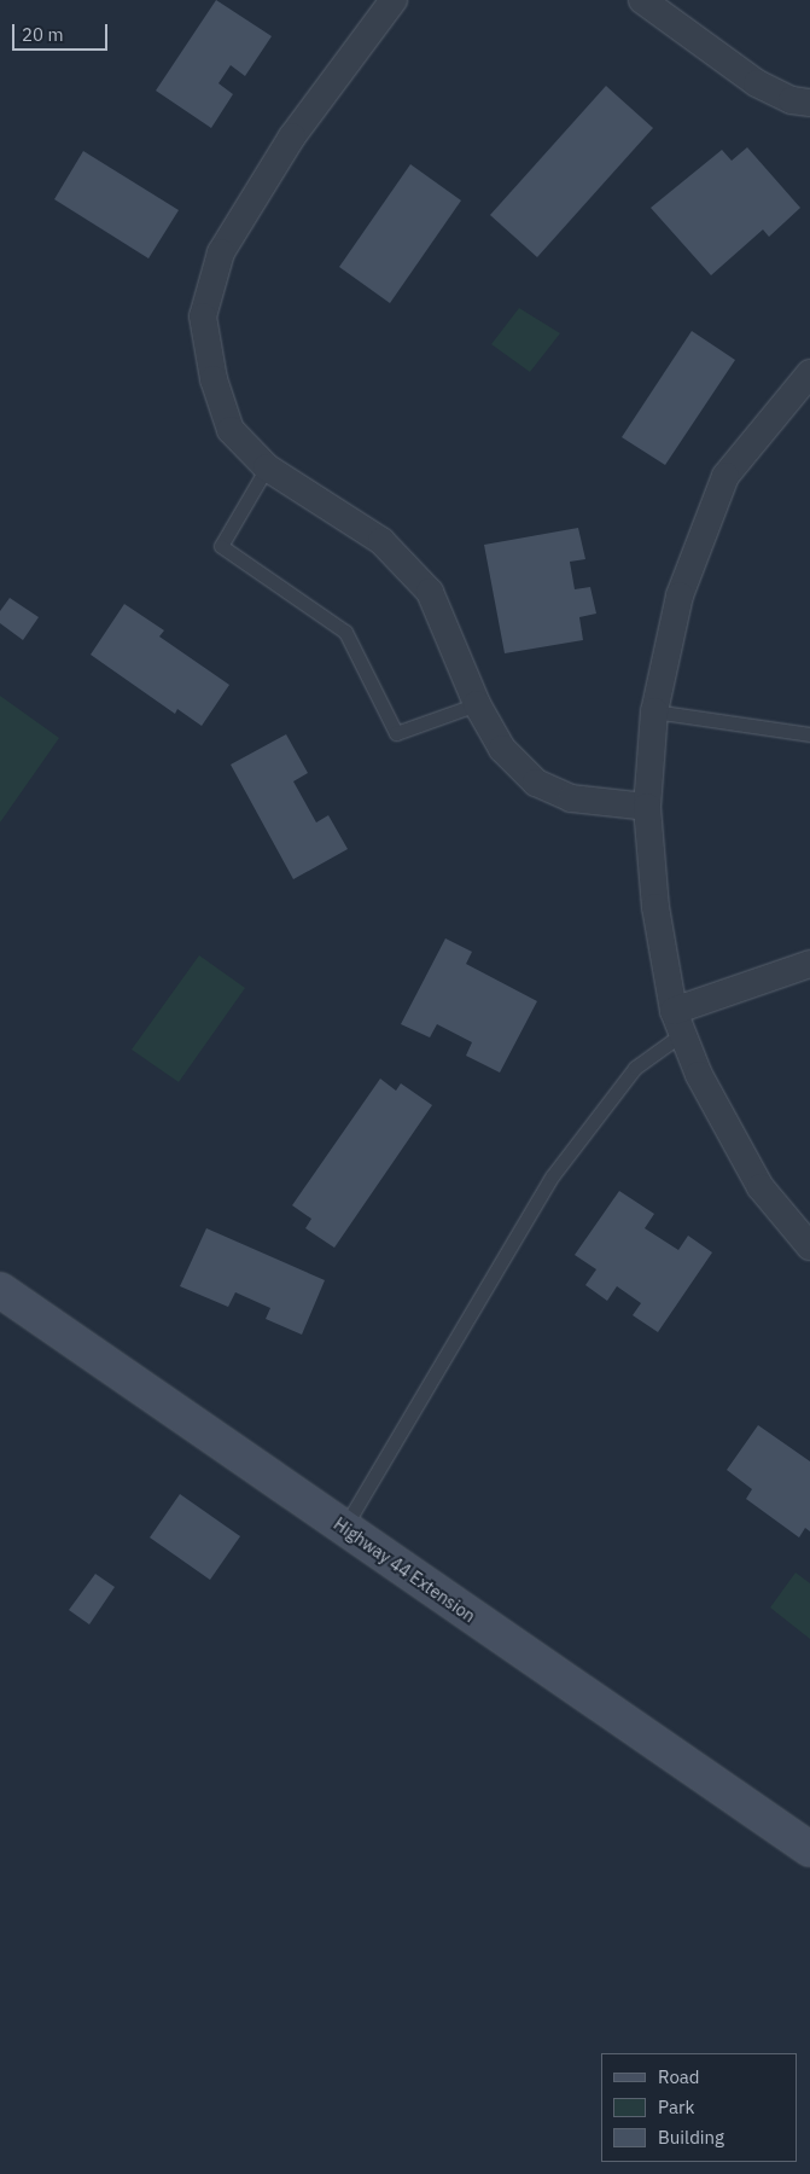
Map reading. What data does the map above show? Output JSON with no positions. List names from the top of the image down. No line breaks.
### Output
{"streets":{"main road":["Highway 44 Extension"]},"legend":["Road","Park","Building"],"scale_bar":"20 m"}
